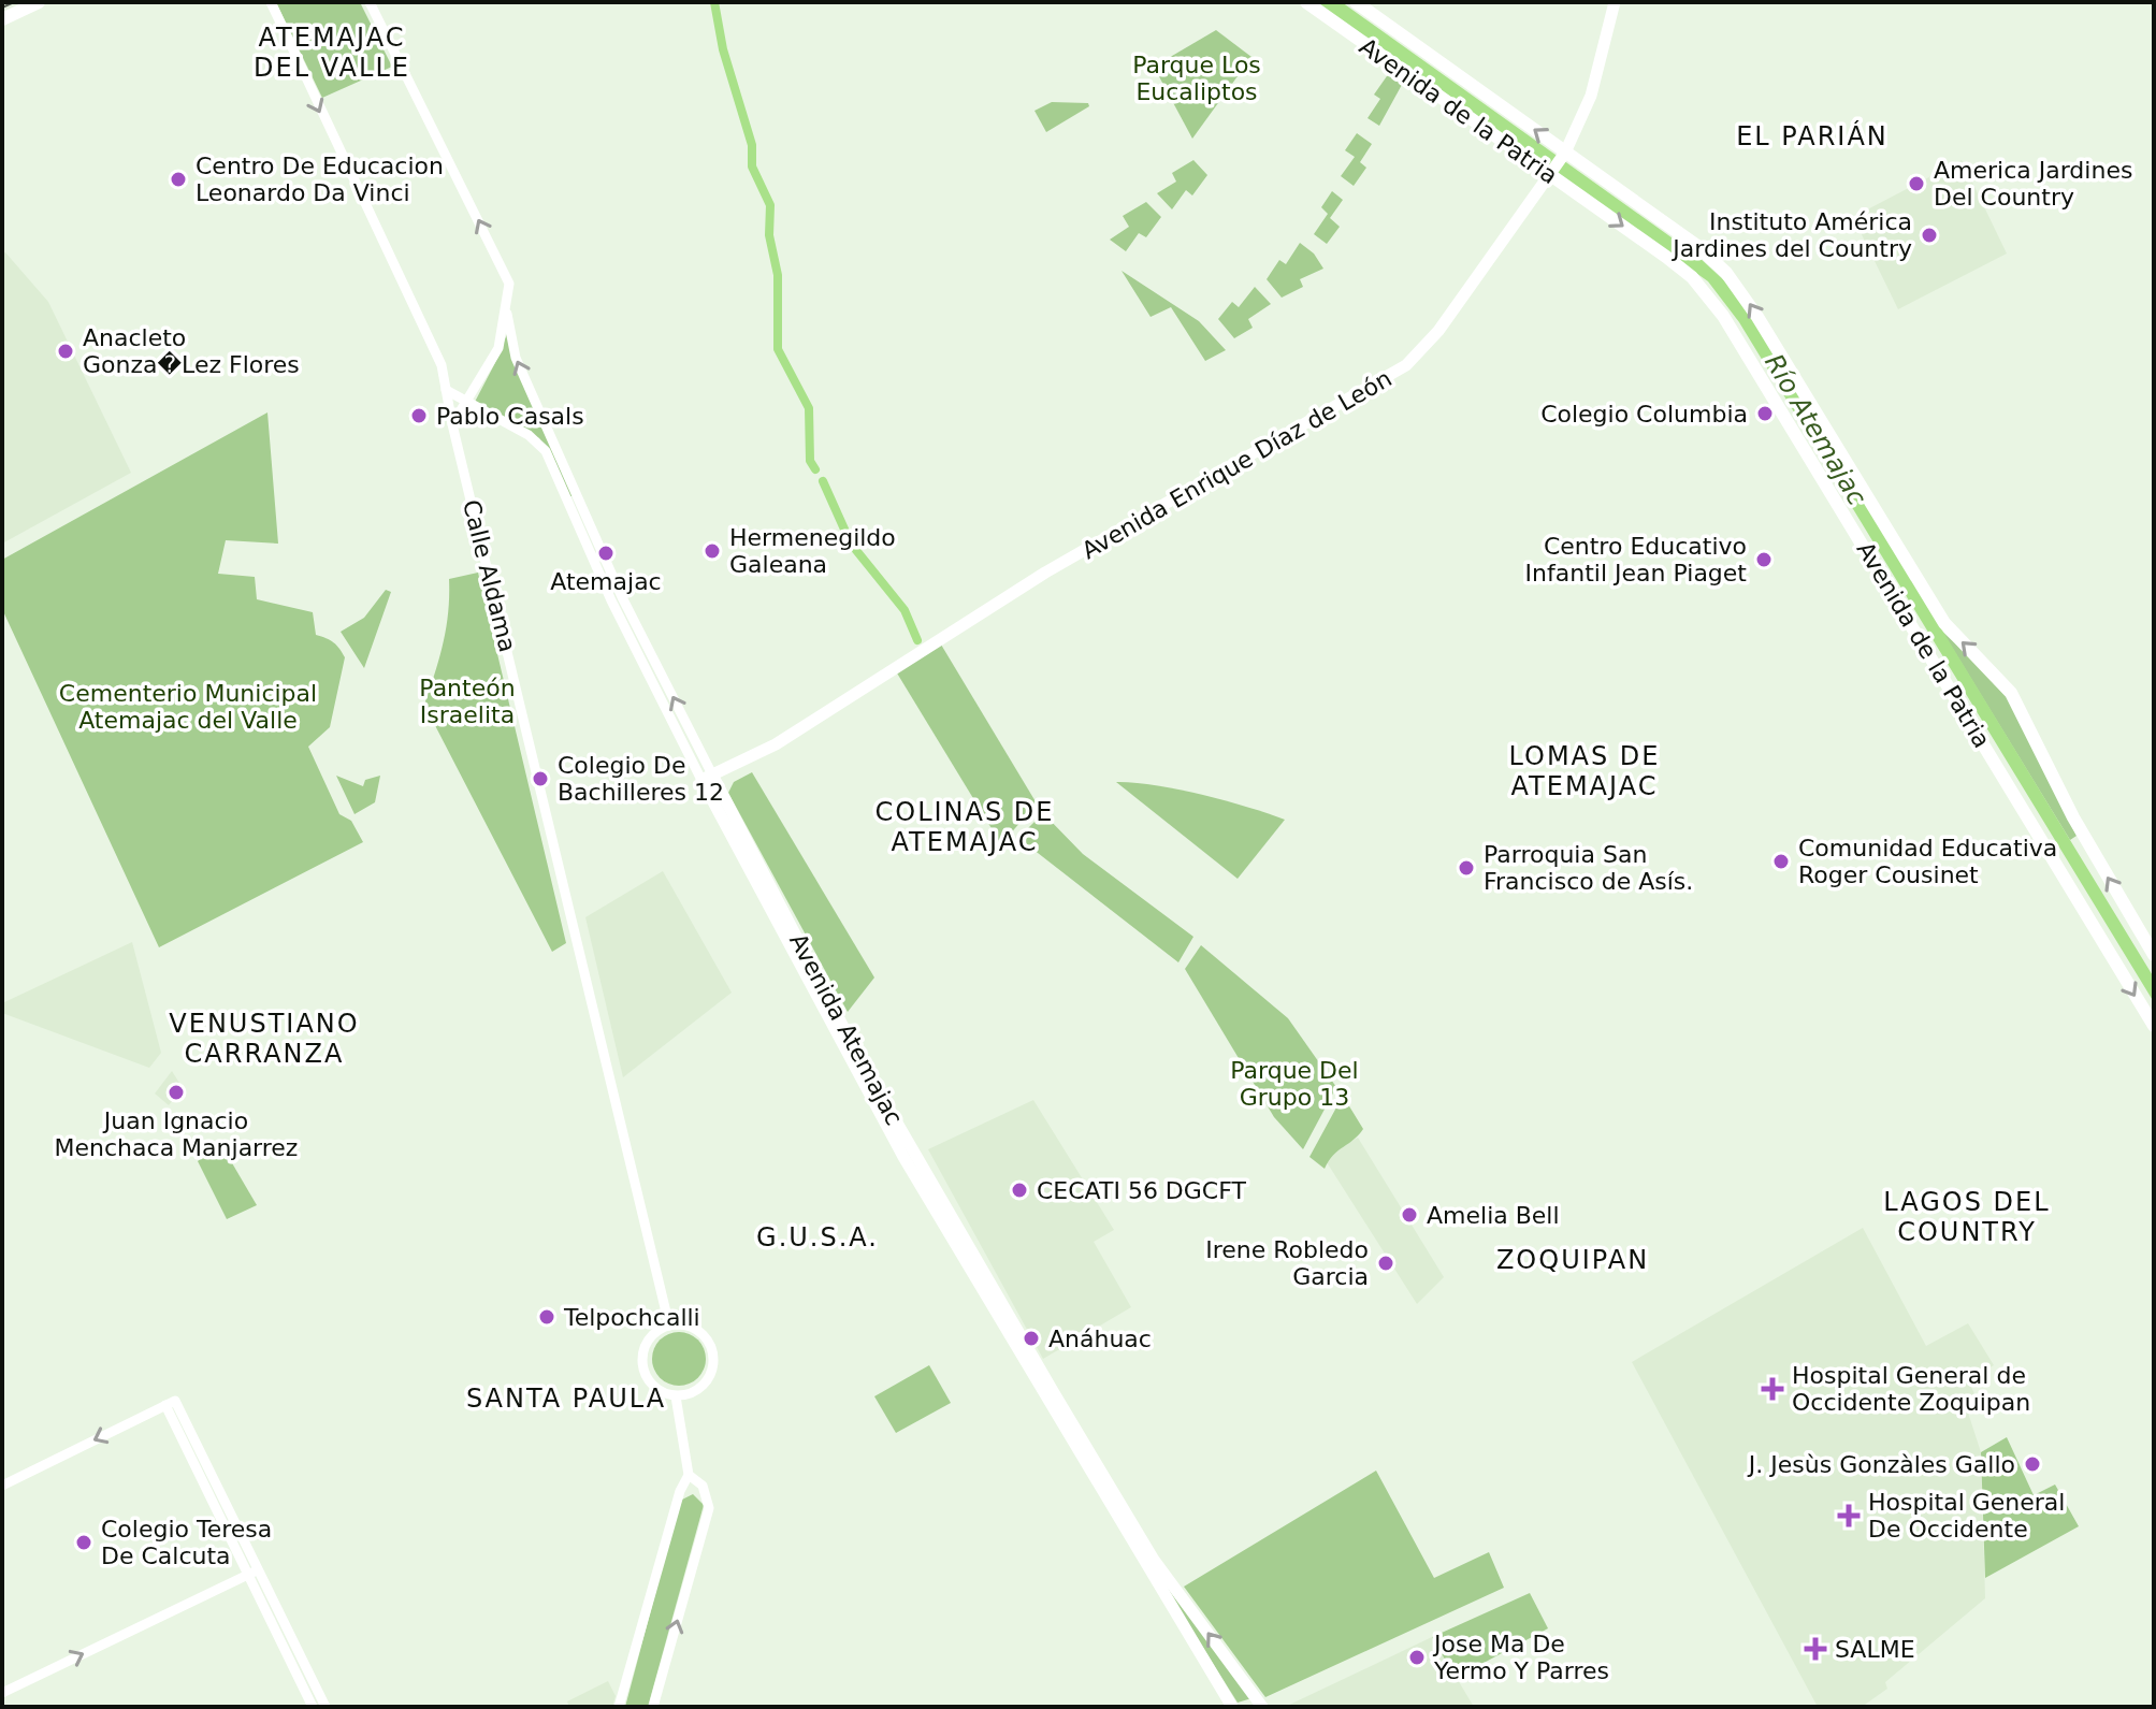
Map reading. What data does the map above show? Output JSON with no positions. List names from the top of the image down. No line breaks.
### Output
{"streets":{"main road":["Avenida de la Patria","Avenida Enrique Díaz de León","Avenida Atemajac"],"street":["Calle Aldama"]},"crossings":[["Avenida de la Patria","Avenida Enrique Díaz de León"],["Avenida Enrique Díaz de León","Avenida Atemajac"],["Calle Aldama","Avenida Atemajac"]],"one_way":["Avenida Atemajac"],"districts":["ATEMAJAC DEL VALLE","EL PARIÁN","LOMAS DE ATEMAJAC","COLINAS DE ATEMAJAC","VENUSTIANO CARRANZA","LAGOS DEL COUNTRY","G.U.S.A.","ZOQUIPAN","SANTA PAULA"],"water":["Río Atemajac"],"parks":["Parque Los Eucaliptos","Panteón Israelita","Cementerio Municipal Atemajac del Valle","Parque Del Grupo 13"],"places":{"other":["Centro De Educacion Leonardo Da Vinci","America Jardines Del Country","Instituto América Jardines del Country","Anacleto Gonza�Lez Flores","Colegio Columbia","Pablo Casals","Hermenegildo Galeana","Atemajac","Centro Educativo Infantil Jean Piaget","Colegio De Bachilleres 12","Comunidad Educativa Roger Cousinet","Parroquia San Francisco de Asís.","Juan Ignacio Menchaca Manjarrez","CECATI 56 DGCFT","Amelia Bell","Irene Robledo Garcia","Telpochcalli","Anáhuac","J. Jesùs Gonzàles Gallo","Colegio Teresa De Calcuta","Jose Ma De Yermo Y Parres"],"health":["Hospital General de Occidente Zoquipan","Hospital General De Occidente","SALME"]}}
